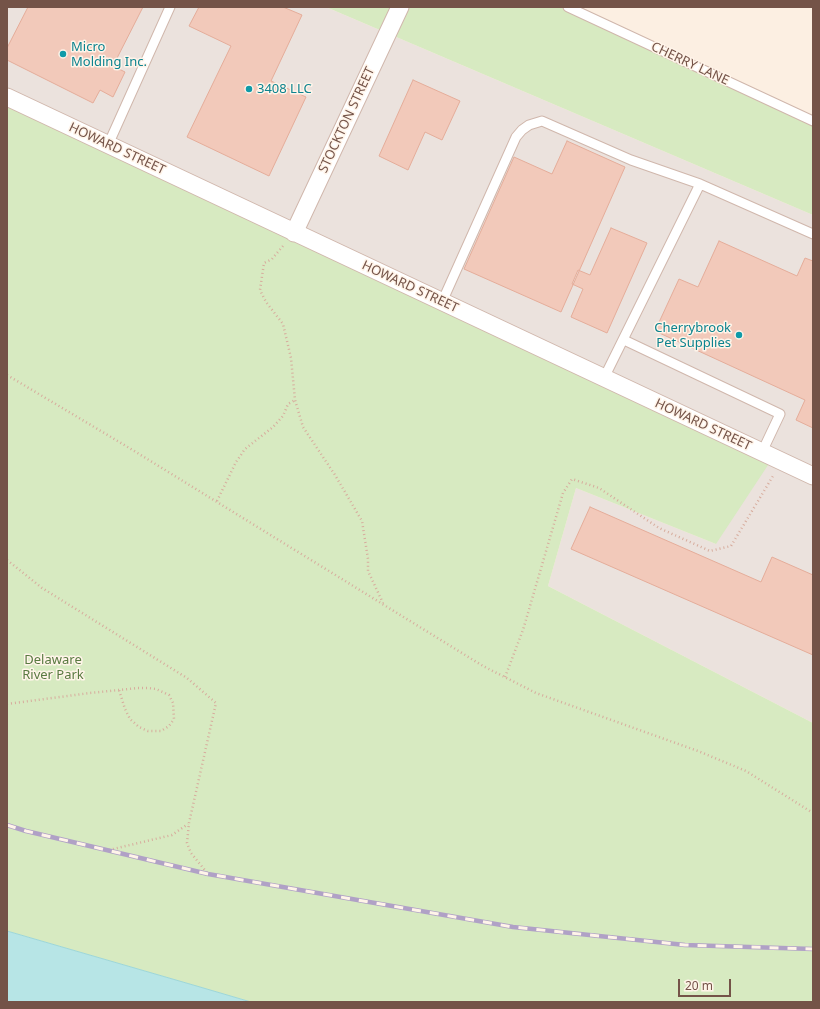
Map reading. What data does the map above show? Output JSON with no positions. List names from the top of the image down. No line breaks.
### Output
{"streets":{"street":["STOCKTON STREET","HOWARD STREET"],"lane":["CHERRY LANE"]},"crossings":[["STOCKTON STREET","HOWARD STREET"]],"parks":["Delaware River Park"],"places":["Micro Molding Inc.","3408 LLC","Cherrybrook Pet Supplies"],"scale_bar":"20 m"}
